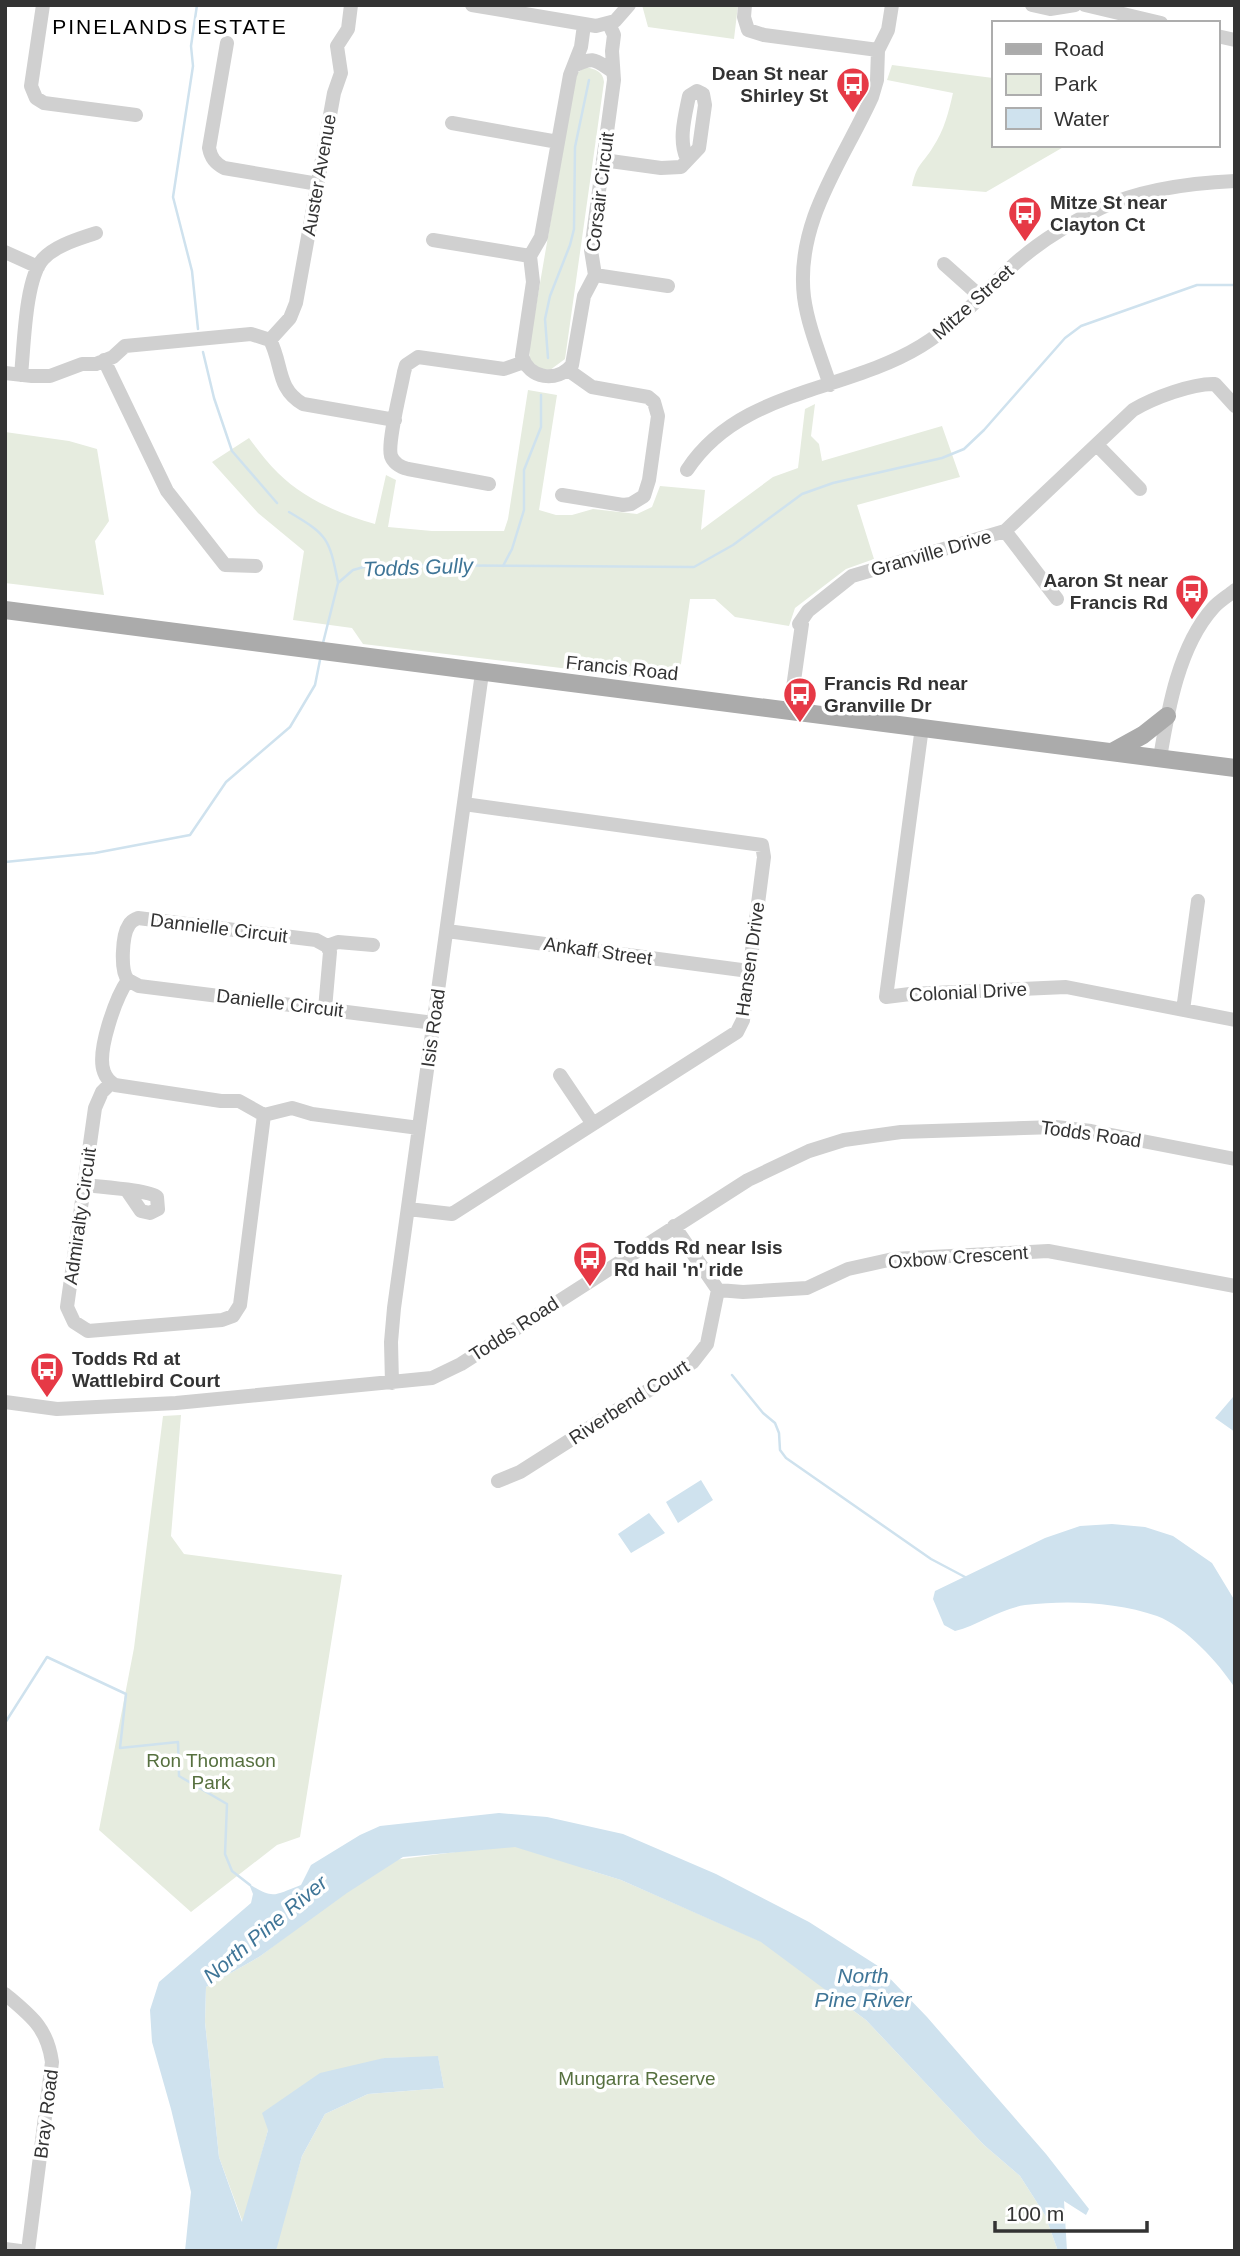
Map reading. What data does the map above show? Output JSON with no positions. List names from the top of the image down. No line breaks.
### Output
{"streets":{"main road":["Francis Road"],"street":["Auster Avenue","Corsair Circuit","Mitze Street","Granville Drive","Dannielle Circuit","Ankaff Street","Hansen Drive","Colonial Drive","Danielle Circuit","Isis Road","Todds Road","Admiralty Circuit","Oxbow Crescent","Riverbend Court","Bray Road"]},"crossings":[["Granville Drive","Francis Road"],["Francis Road","Colonial Drive"],["Francis Road","Isis Road"],["Dannielle Circuit","Danielle Circuit"],["Ankaff Street","Hansen Drive"],["Ankaff Street","Isis Road"],["Hansen Drive","Isis Road"],["Danielle Circuit","Isis Road"],["Isis Road","Todds Road"],["Oxbow Crescent","Riverbend Court"]],"districts":["PINELANDS ESTATE"],"water":["Todds Gully","North Pine River"],"parks":["Ron Thomason Park","Mungarra Reserve"],"places":{"bus stop":["Dean St near Shirley St","Mitze St near Clayton Ct","Aaron St near Francis Rd","Francis Rd near Granville Dr","Todds Rd near Isis Rd hail 'n' ride","Todds Rd at Wattlebird Court"]},"legend":["Road","Park","Water"],"scale_bar":"100 m"}
